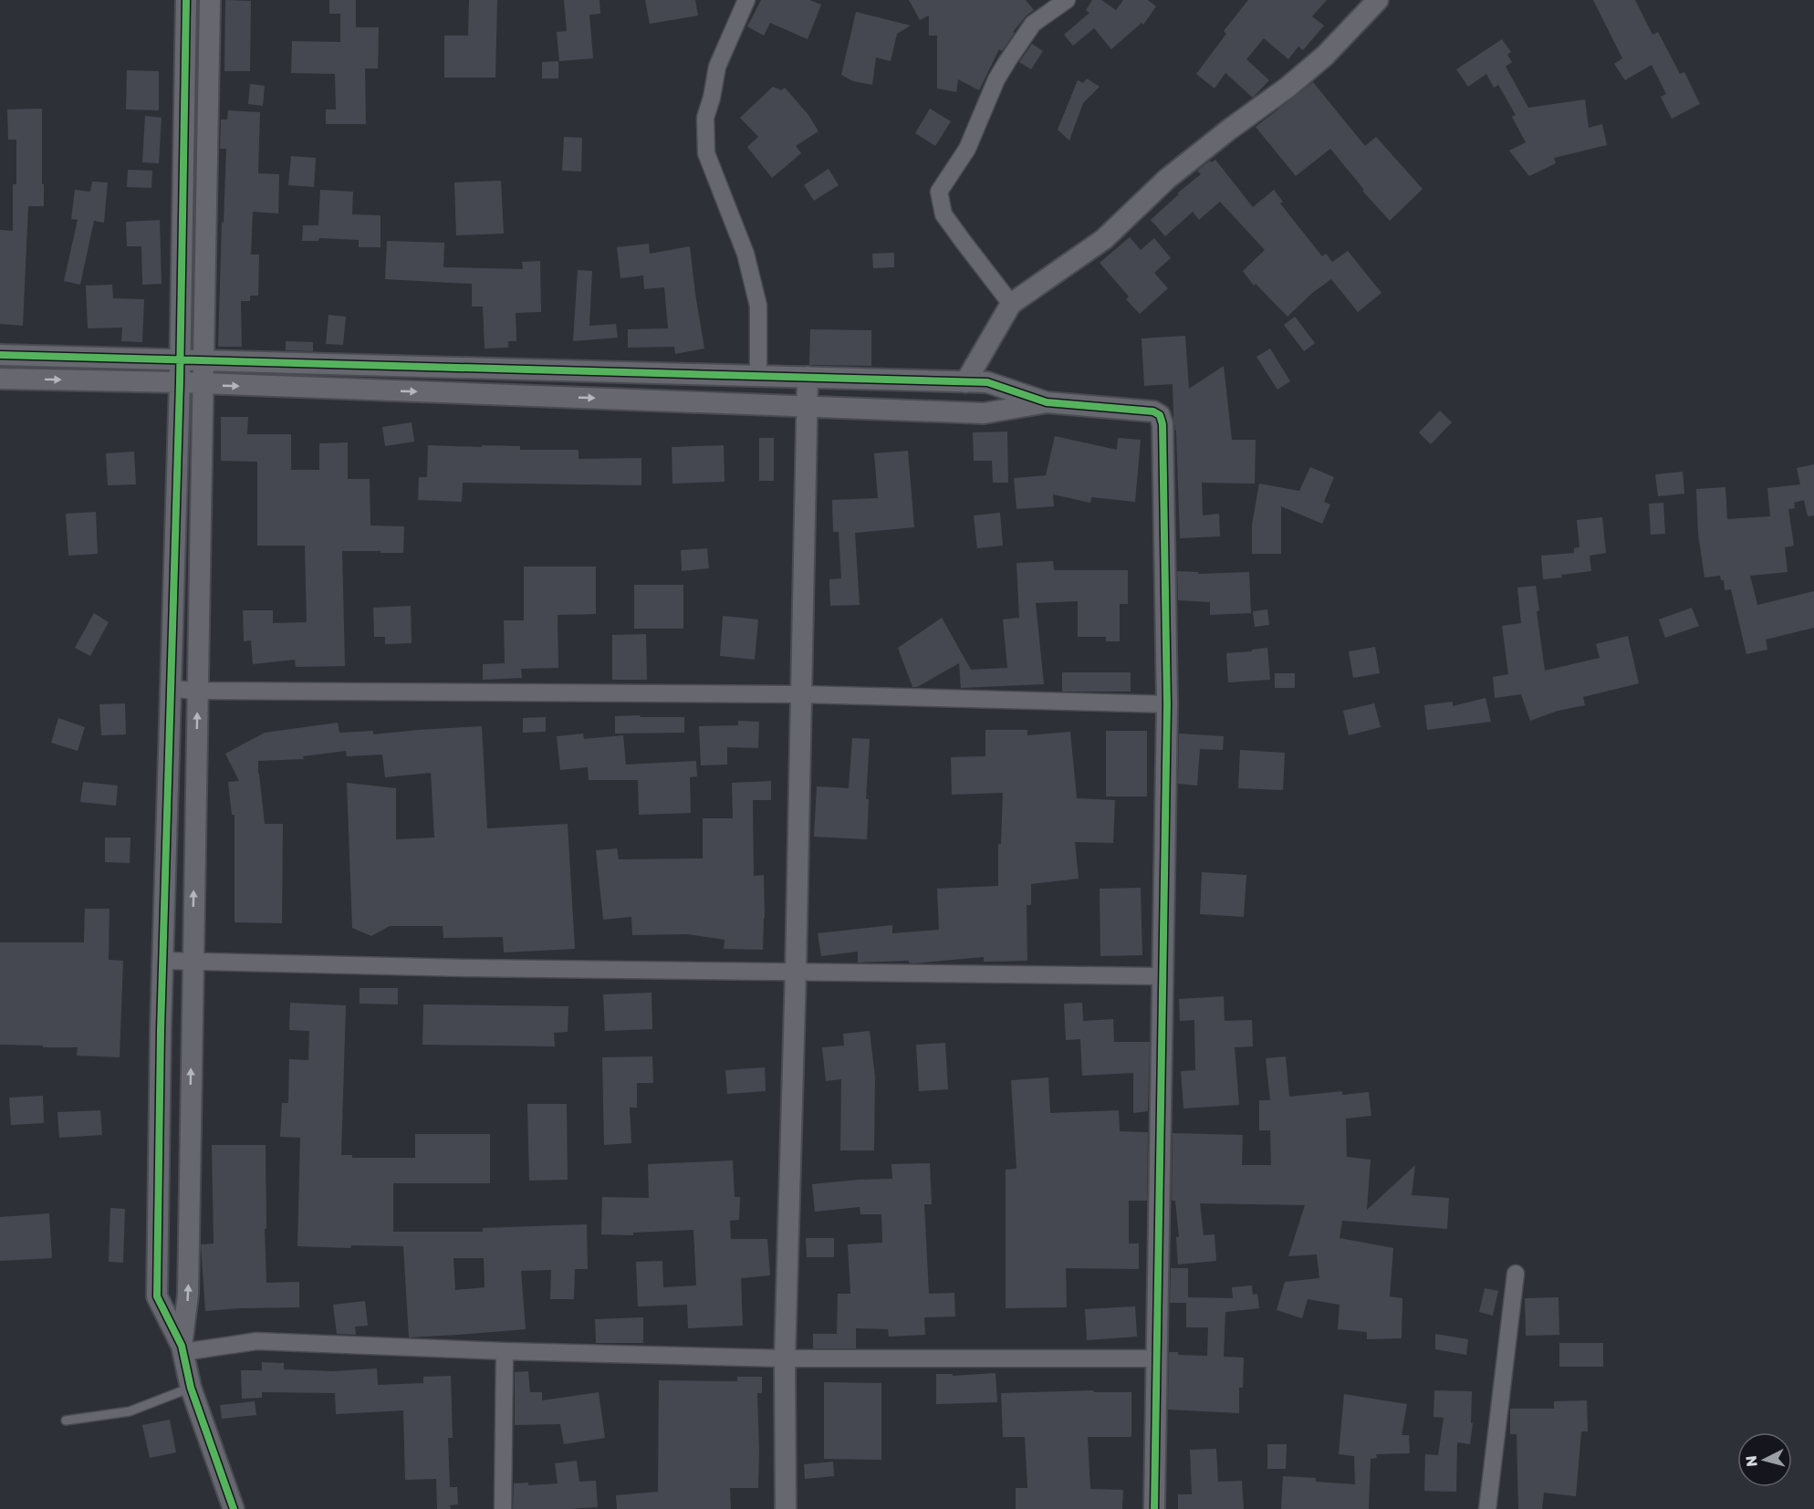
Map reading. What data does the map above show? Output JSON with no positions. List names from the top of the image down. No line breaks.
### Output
{"north":"left"}
